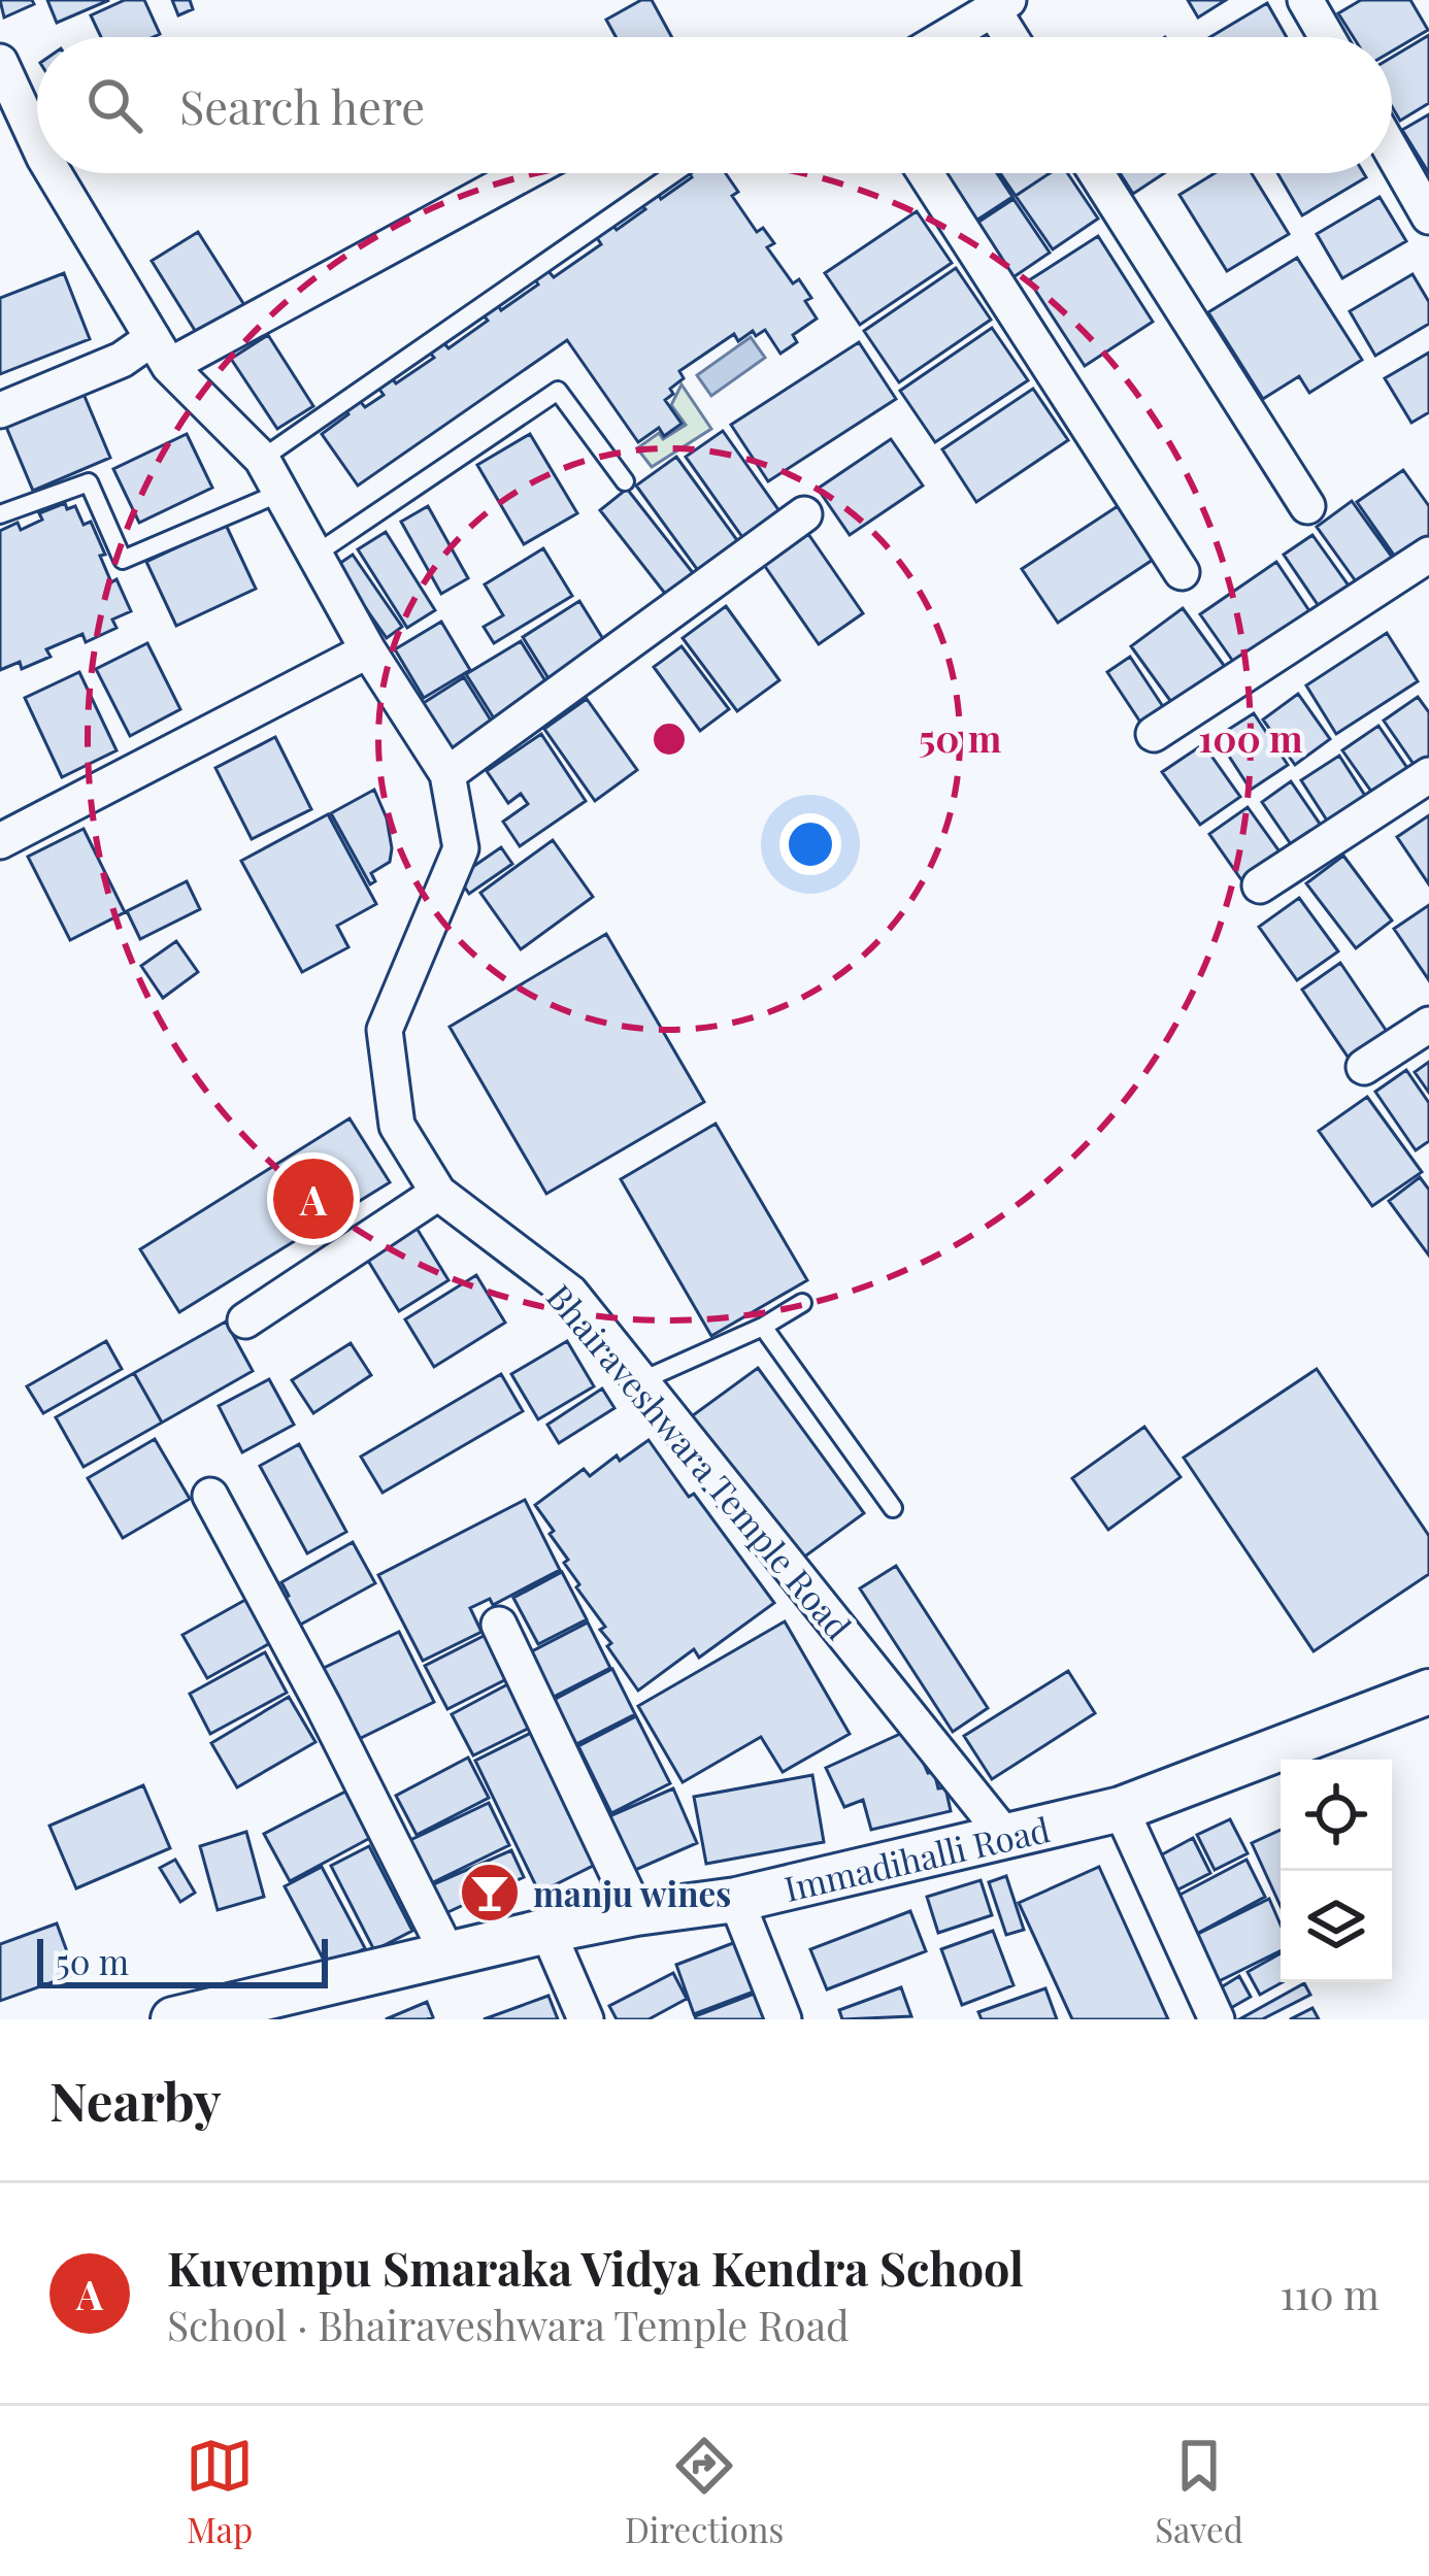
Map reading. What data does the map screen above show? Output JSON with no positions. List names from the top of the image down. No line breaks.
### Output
{"streets":{"street":["Bhairaveshwara Temple Road","Immadihalli Road"]},"crossings":[["Bhairaveshwara Temple Road","Immadihalli Road"]],"places":{"bar":["manju wines"]},"scale_bar":"50 m","page":{"search":"Search here","pins":"A","scale":"50 m","heading":"Nearby","list":[{"mark":"A","name":"Kuvempu Smaraka Vidya Kendra School","note":"School · Bhairaveshwara Temple Road","value":"110 m"}],"nav":["Map","Directions","Saved"]},"rings":["50 m","100 m"]}
